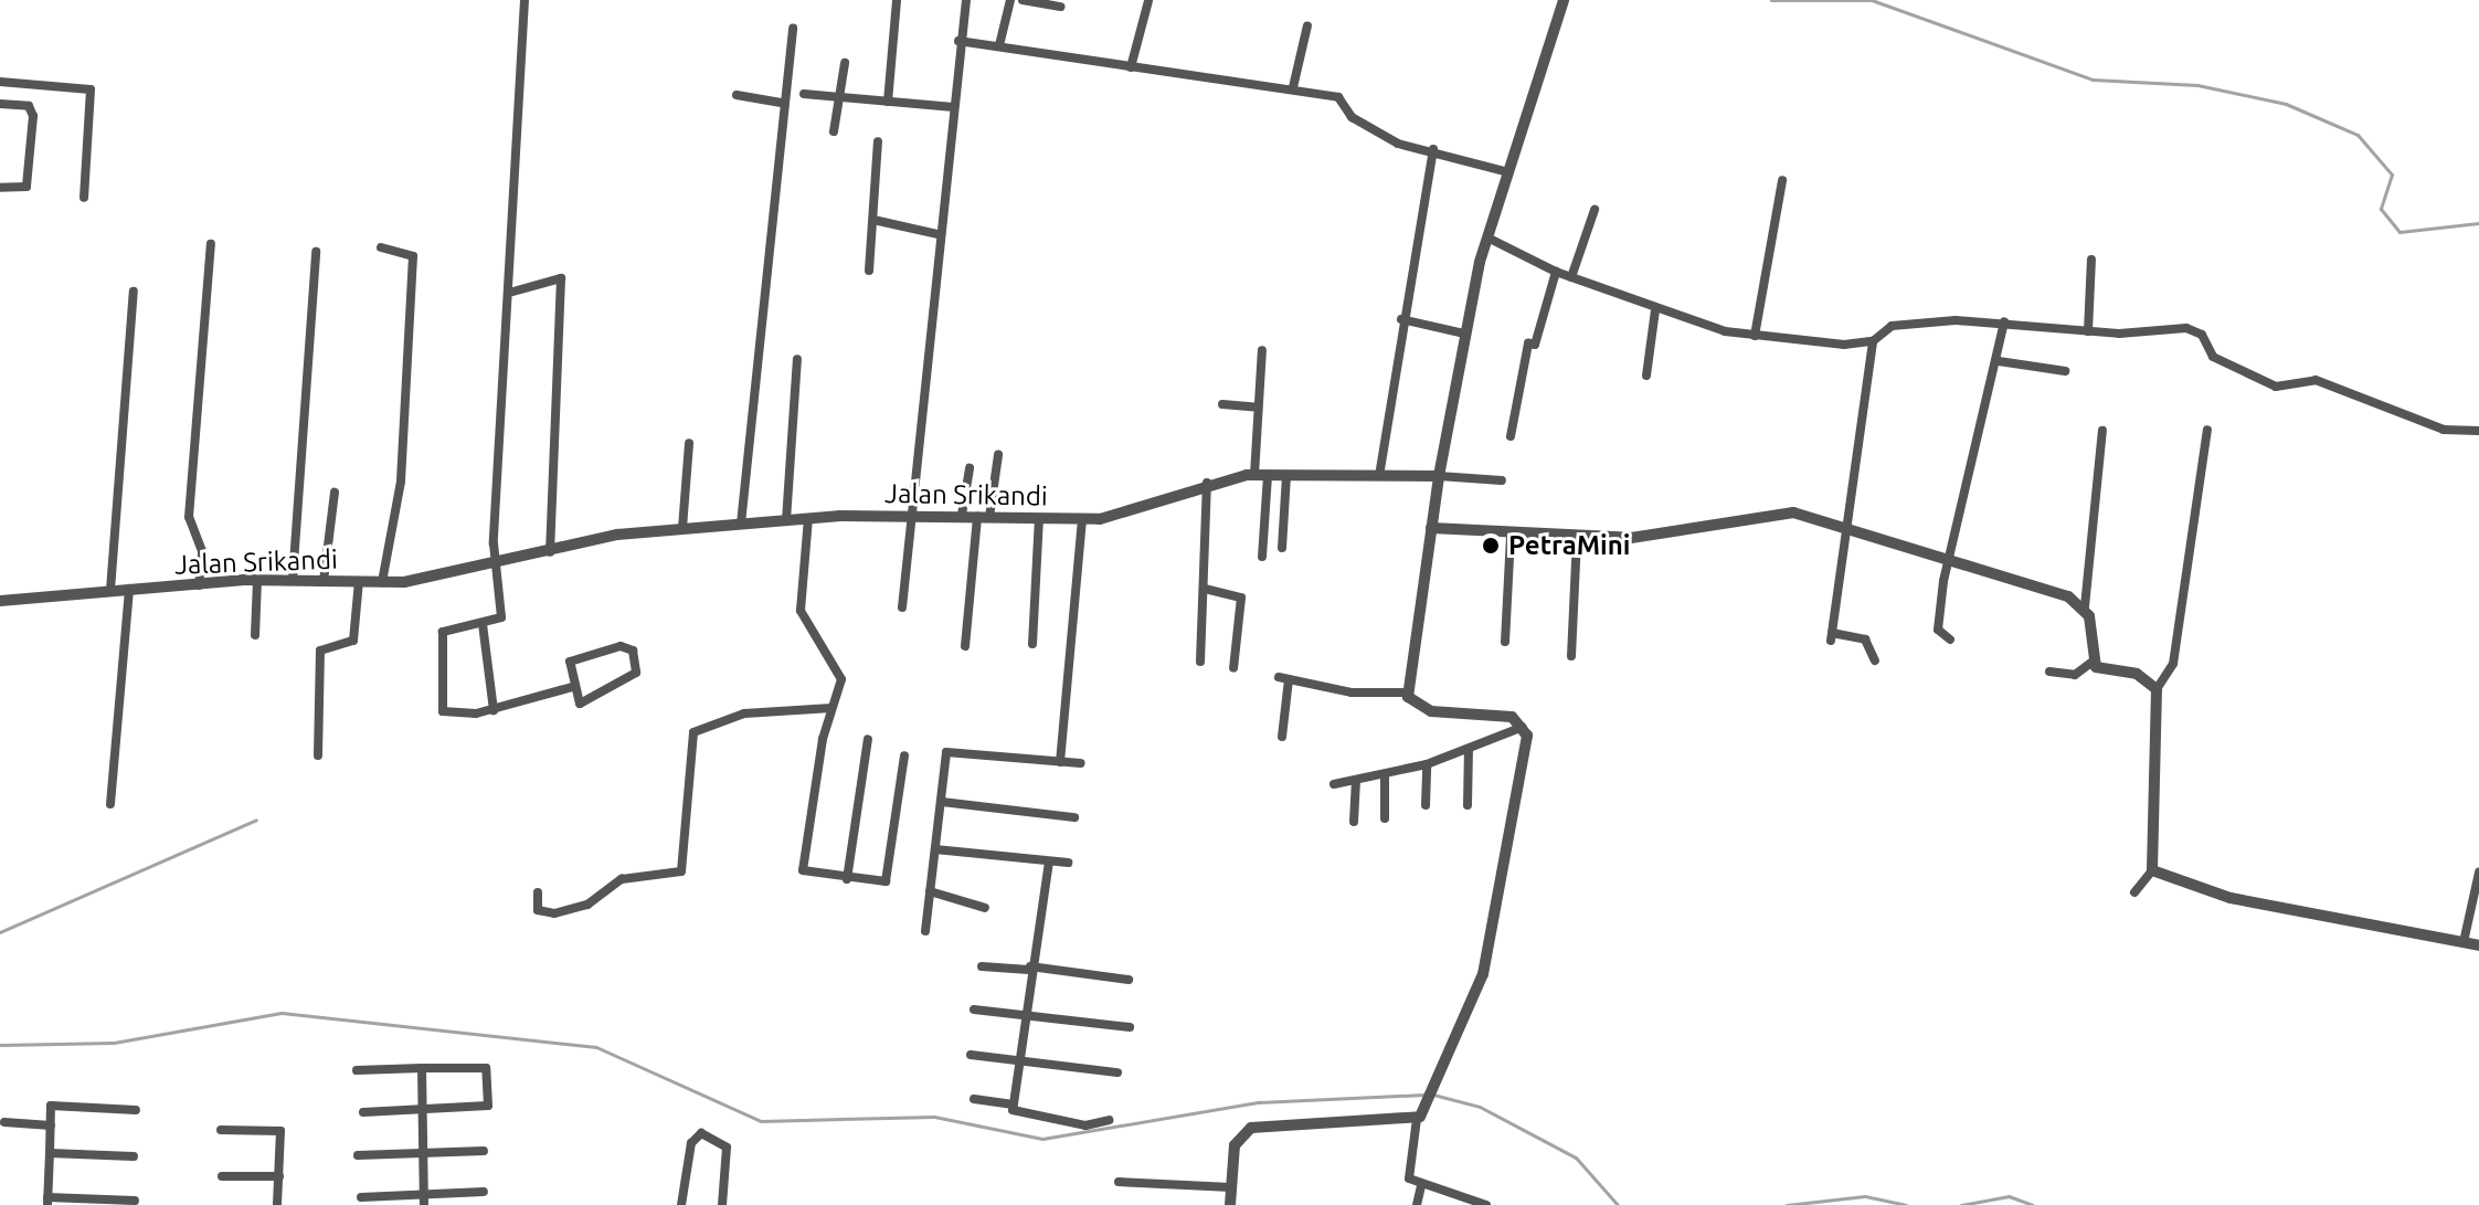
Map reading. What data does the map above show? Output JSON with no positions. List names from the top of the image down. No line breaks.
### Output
{"streets":{"street":["Jalan Srikandi"]},"places":["PetraMini"]}
